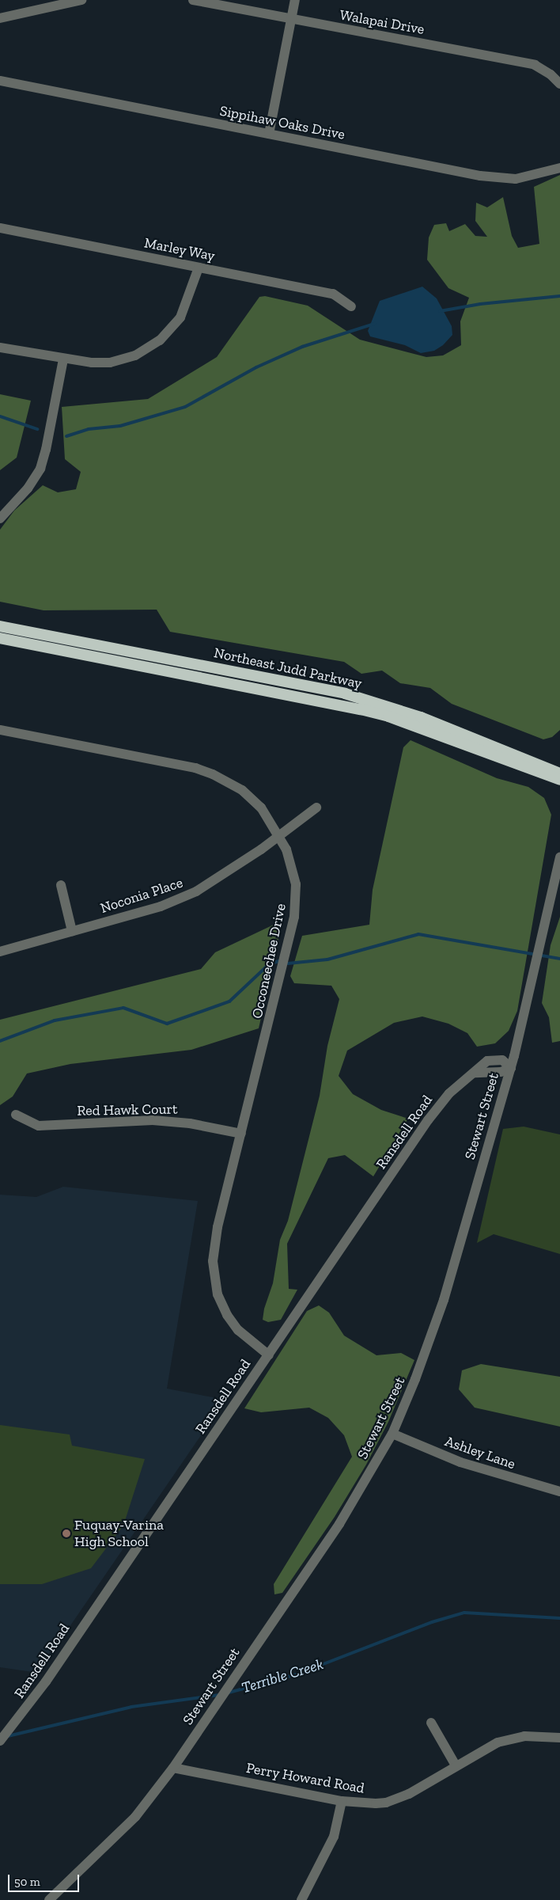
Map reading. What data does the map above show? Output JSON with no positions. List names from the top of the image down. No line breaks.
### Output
{"streets":{"highway":["Northeast Judd Parkway"],"street":["Walapai Drive","Sippihaw Oaks Drive","Marley Way","Noconia Place","Occoneechee Drive","Red Hawk Court","Stewart Street","Ransdell Road","Ashley Lane","Perry Howard Road"]},"crossings":[["Noconia Place","Occoneechee Drive"],["Occoneechee Drive","Red Hawk Court"],["Occoneechee Drive","Ransdell Road"],["Stewart Street","Ransdell Road"],["Stewart Street","Ashley Lane"],["Stewart Street","Perry Howard Road"]],"water":["Terrible Creek"],"places":["Fuquay-Varina High School"],"scale_bar":"50 m"}
